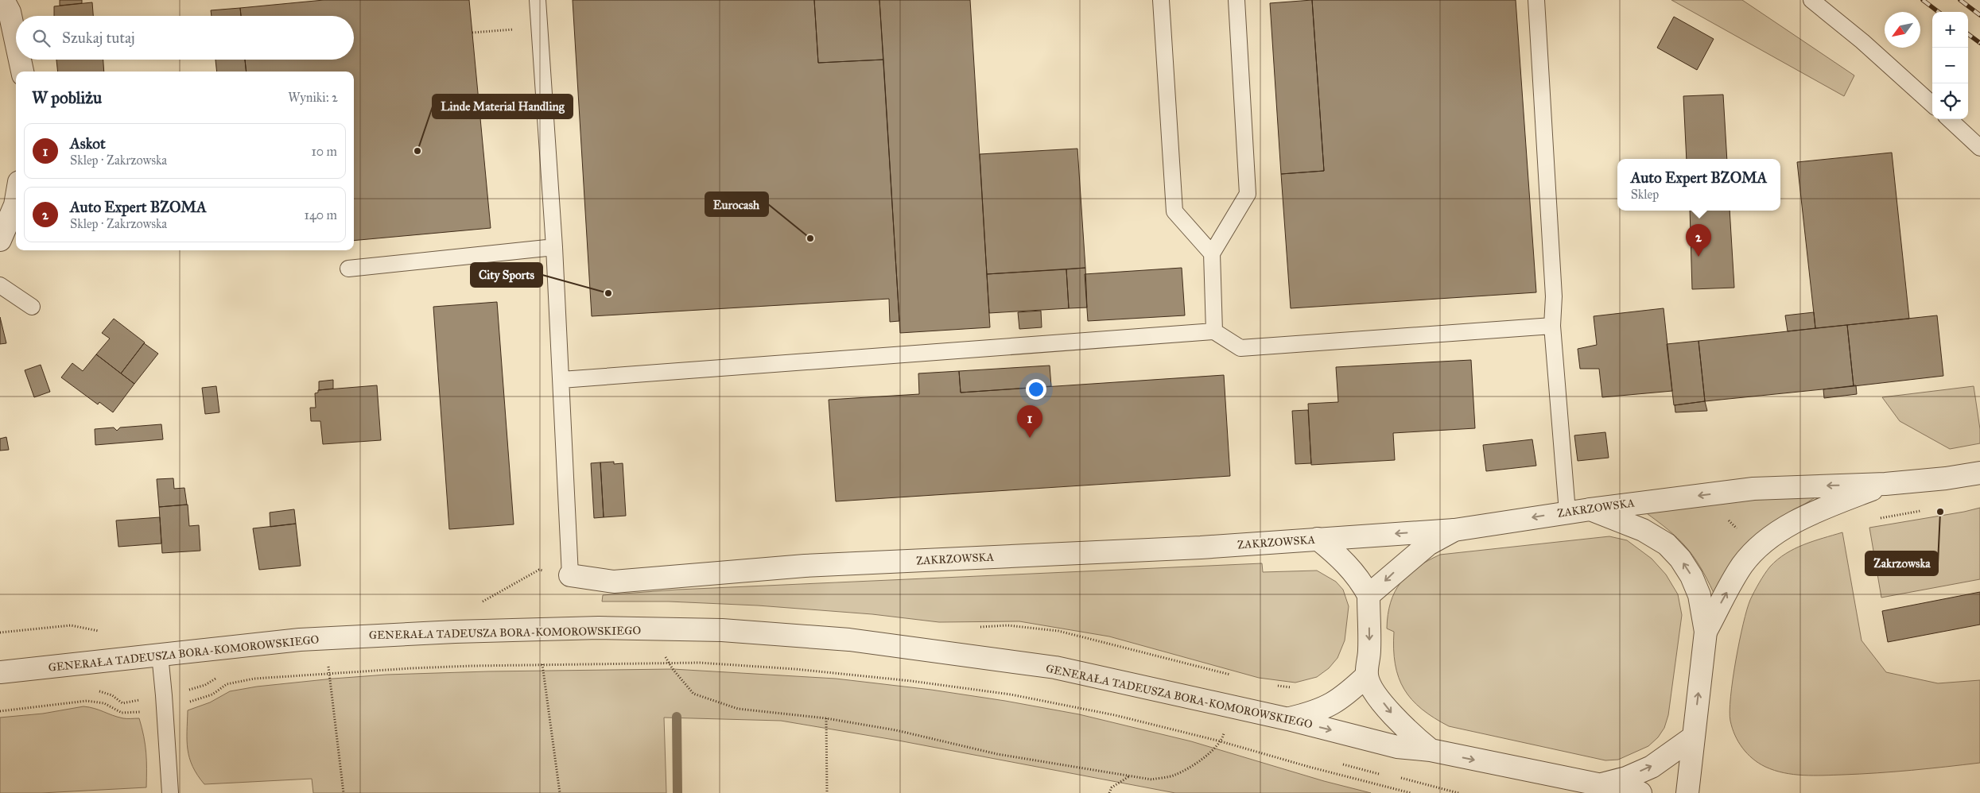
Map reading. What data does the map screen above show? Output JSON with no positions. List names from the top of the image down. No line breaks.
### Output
{"streets":{"street":["ZAKRZOWSKA","GENERAŁA TADEUSZA BORA-KOMOROWSKIEGO"]},"one_way":["ZAKRZOWSKA"],"places":["Linde Material Handling","Eurocash","City Sports","Zakrzowska"],"north":"bottom left","page":{"map_buttons":["+","−"],"search":"Szukaj tutaj","heading":["W pobliżu","Wyniki: 2"],"list":[{"mark":"1","name":"Askot","note":"Sklep · Zakrzowska","value":"10 m"},{"mark":"2","name":"Auto Expert BZOMA","note":"Sklep · Zakrzowska","value":"140 m"}],"popup":["Auto Expert BZOMA","Sklep"],"pins":["2","1"]}}
